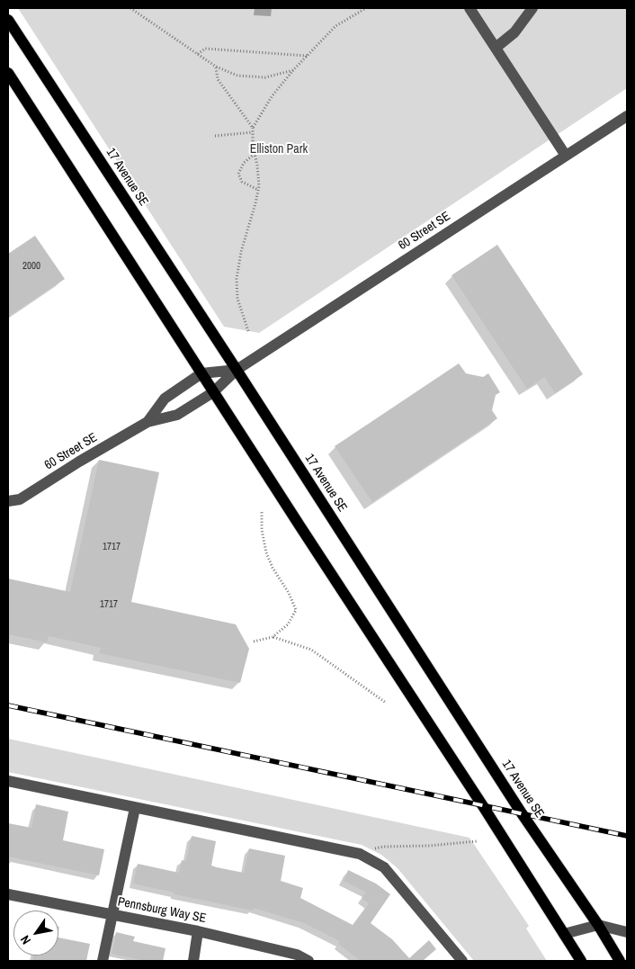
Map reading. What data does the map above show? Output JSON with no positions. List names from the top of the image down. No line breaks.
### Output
{"streets":{"main road":["17 Avenue SE"],"street":["60 Street SE","Pennsburg Way SE"]},"crossings":[["17 Avenue SE","60 Street SE"]],"parks":["Elliston Park"],"house_numbers":["2000","1717","1717"],"north":"bottom left"}
